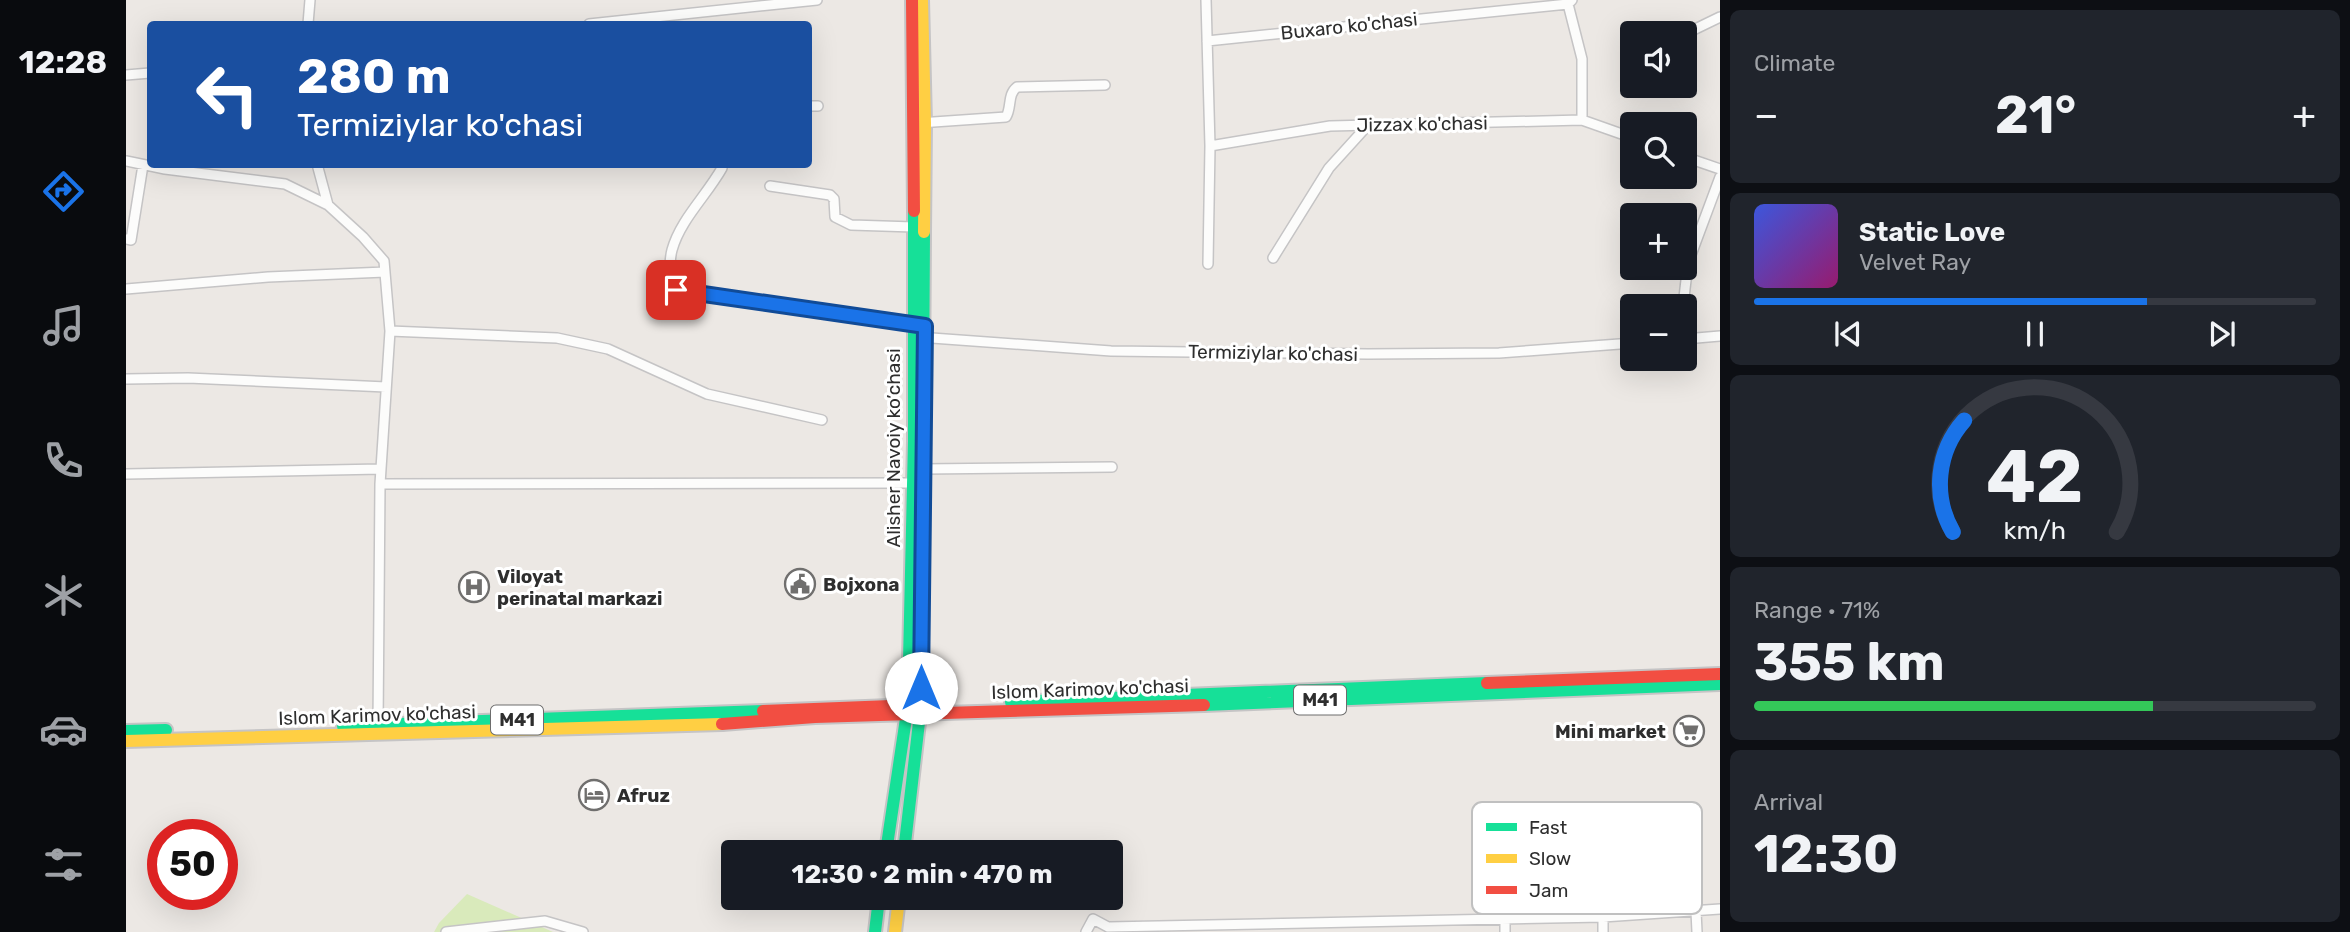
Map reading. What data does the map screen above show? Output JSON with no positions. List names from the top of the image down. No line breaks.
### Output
{"streets":{"main road":["Alisher Navoiy ko’chasi","Islom Karimov ko'chasi","M41"],"street":["Buxaro ko'chasi","Jizzax ko'chasi","Termiziylar ko'chasi"]},"crossings":[["Termiziylar ko'chasi","Alisher Navoiy ko’chasi"],["Alisher Navoiy ko’chasi","Islom Karimov ko'chasi"]],"places":{"public building":["Bojxona"],"hospital":["Viloyat perinatal markazi"],"supermarket":["Mini market"],"hotel":["Afruz"]},"legend":["Fast","Slow","Jam"],"page":{"tabs":"12:28","tile":["Climate",["Range · 71%","355 km"],["Arrival","12:30"]],"map_buttons":["+","−"],"turn":["280 m","Termiziylar ko'chasi"],"heat":["−","21°","+"],"song":["Static Love","Velvet Ray"],"limit":"50","trip":"12:30 · 2 min · 470 m","gauge":["42","km/h"]}}
